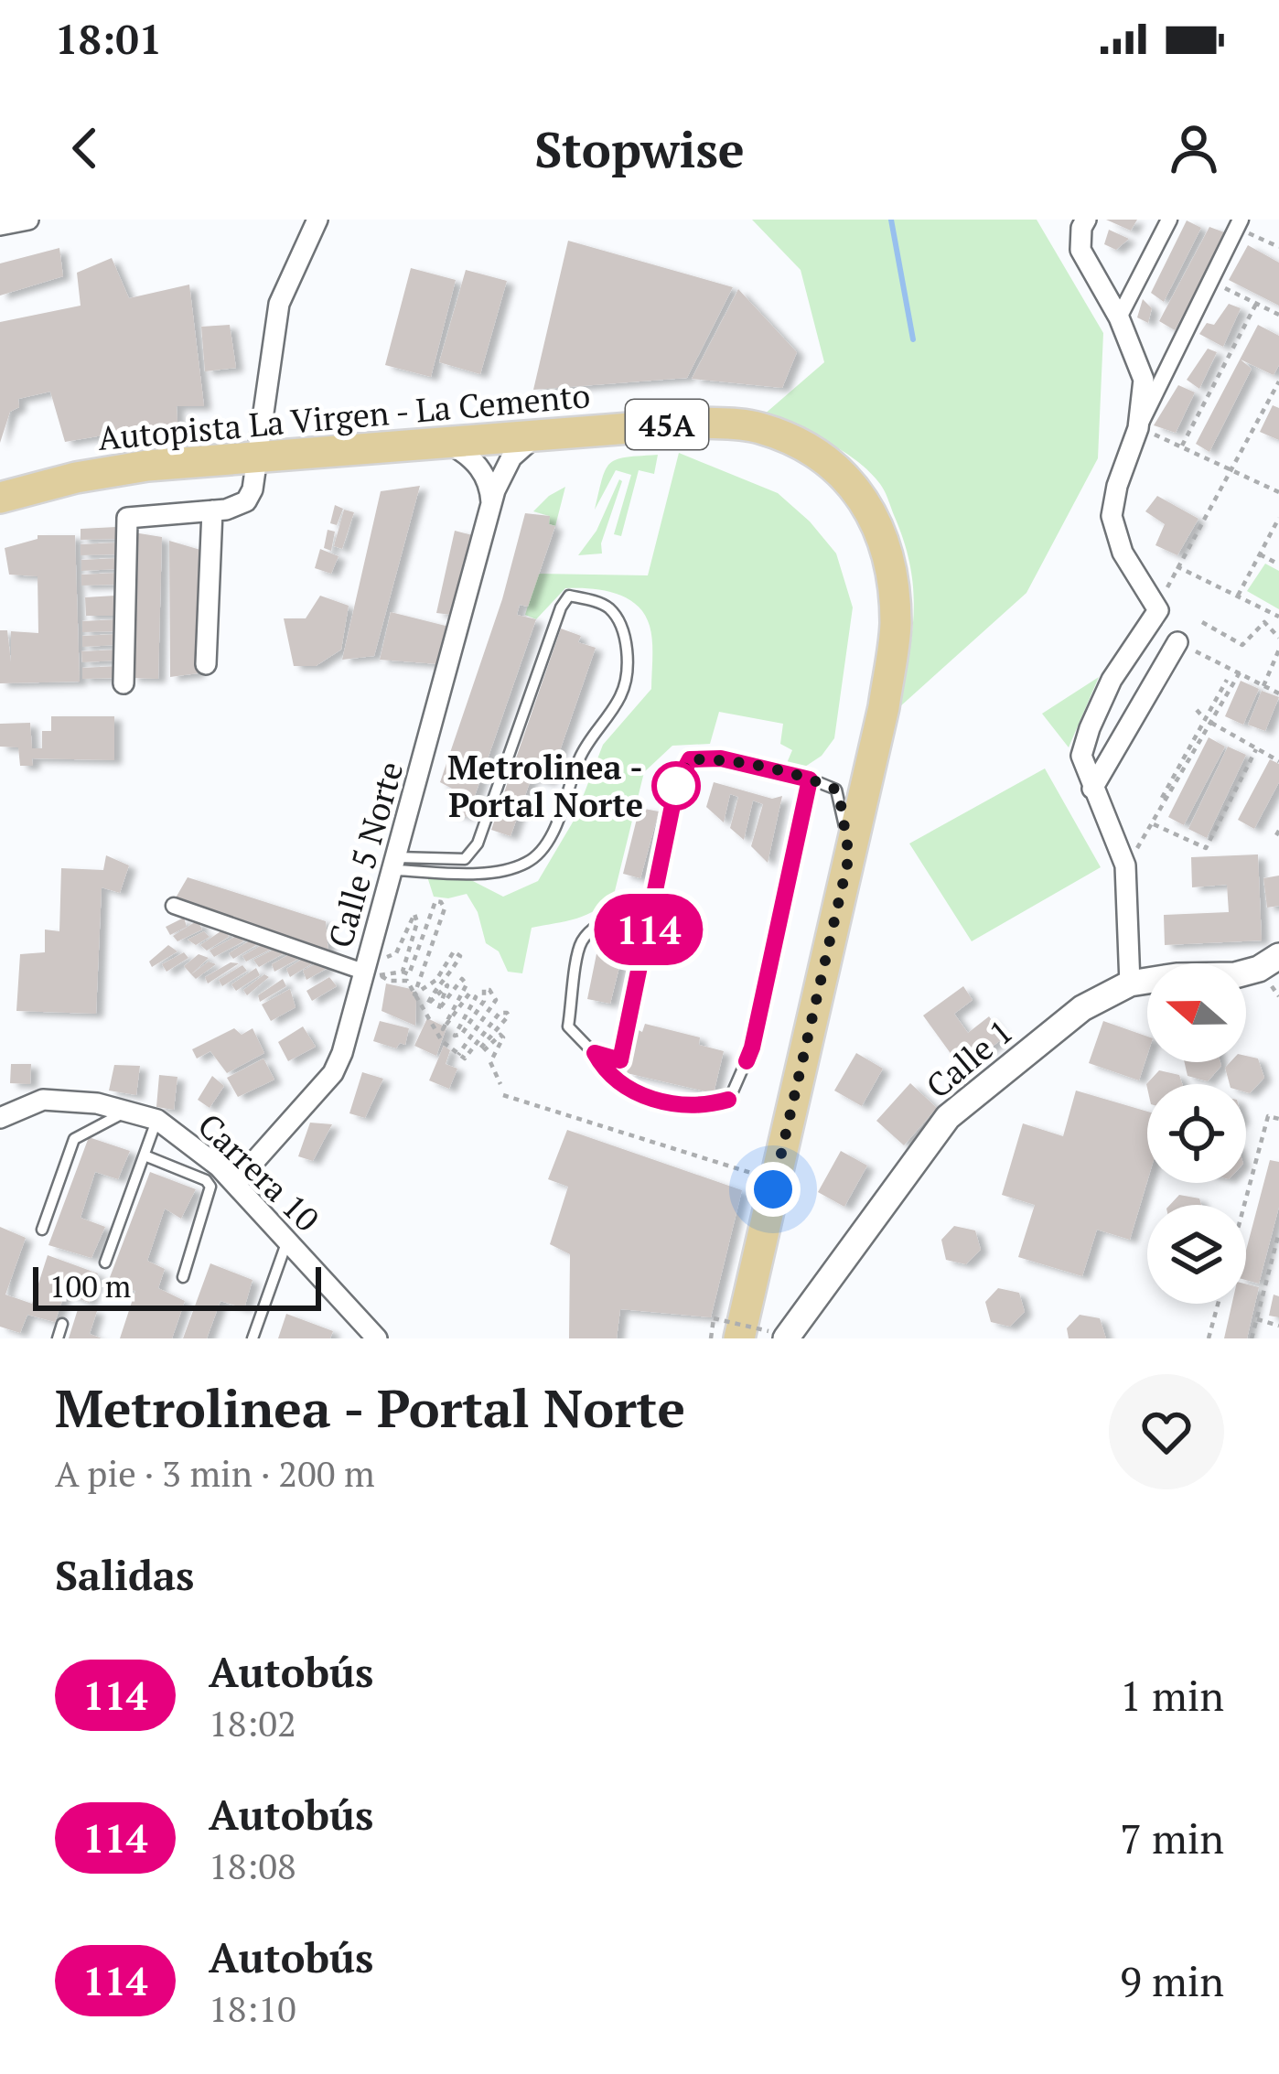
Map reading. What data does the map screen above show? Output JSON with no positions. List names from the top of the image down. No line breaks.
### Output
{"streets":{"main road":["Autopista La Virgen - La Cemento","45A"],"street":["Calle 5 Norte","Calle 1","Carrera 10"]},"crossings":[["Autopista La Virgen - La Cemento","Calle 5 Norte"],["Autopista La Virgen - La Cemento","Calle 1"],["Calle 5 Norte","Carrera 10"]],"places":["Metrolinea - Portal Norte"],"lines":["bus line 114"],"scale_bar":"100 m","north":"left","page":{"status":"18:01","header":"Stopwise","on_map":"114","scale":"100 m","heading":[["Metrolinea - Portal Norte","A pie · 3 min · 200 m"],"Salidas"],"list":[{"mark":"114","name":"Autobús","note":"18:02","value":"1 min"},{"mark":"114","name":"Autobús","note":"18:08","value":"7 min"},{"mark":"114","name":"Autobús","note":"18:10","value":"9 min"}]}}
